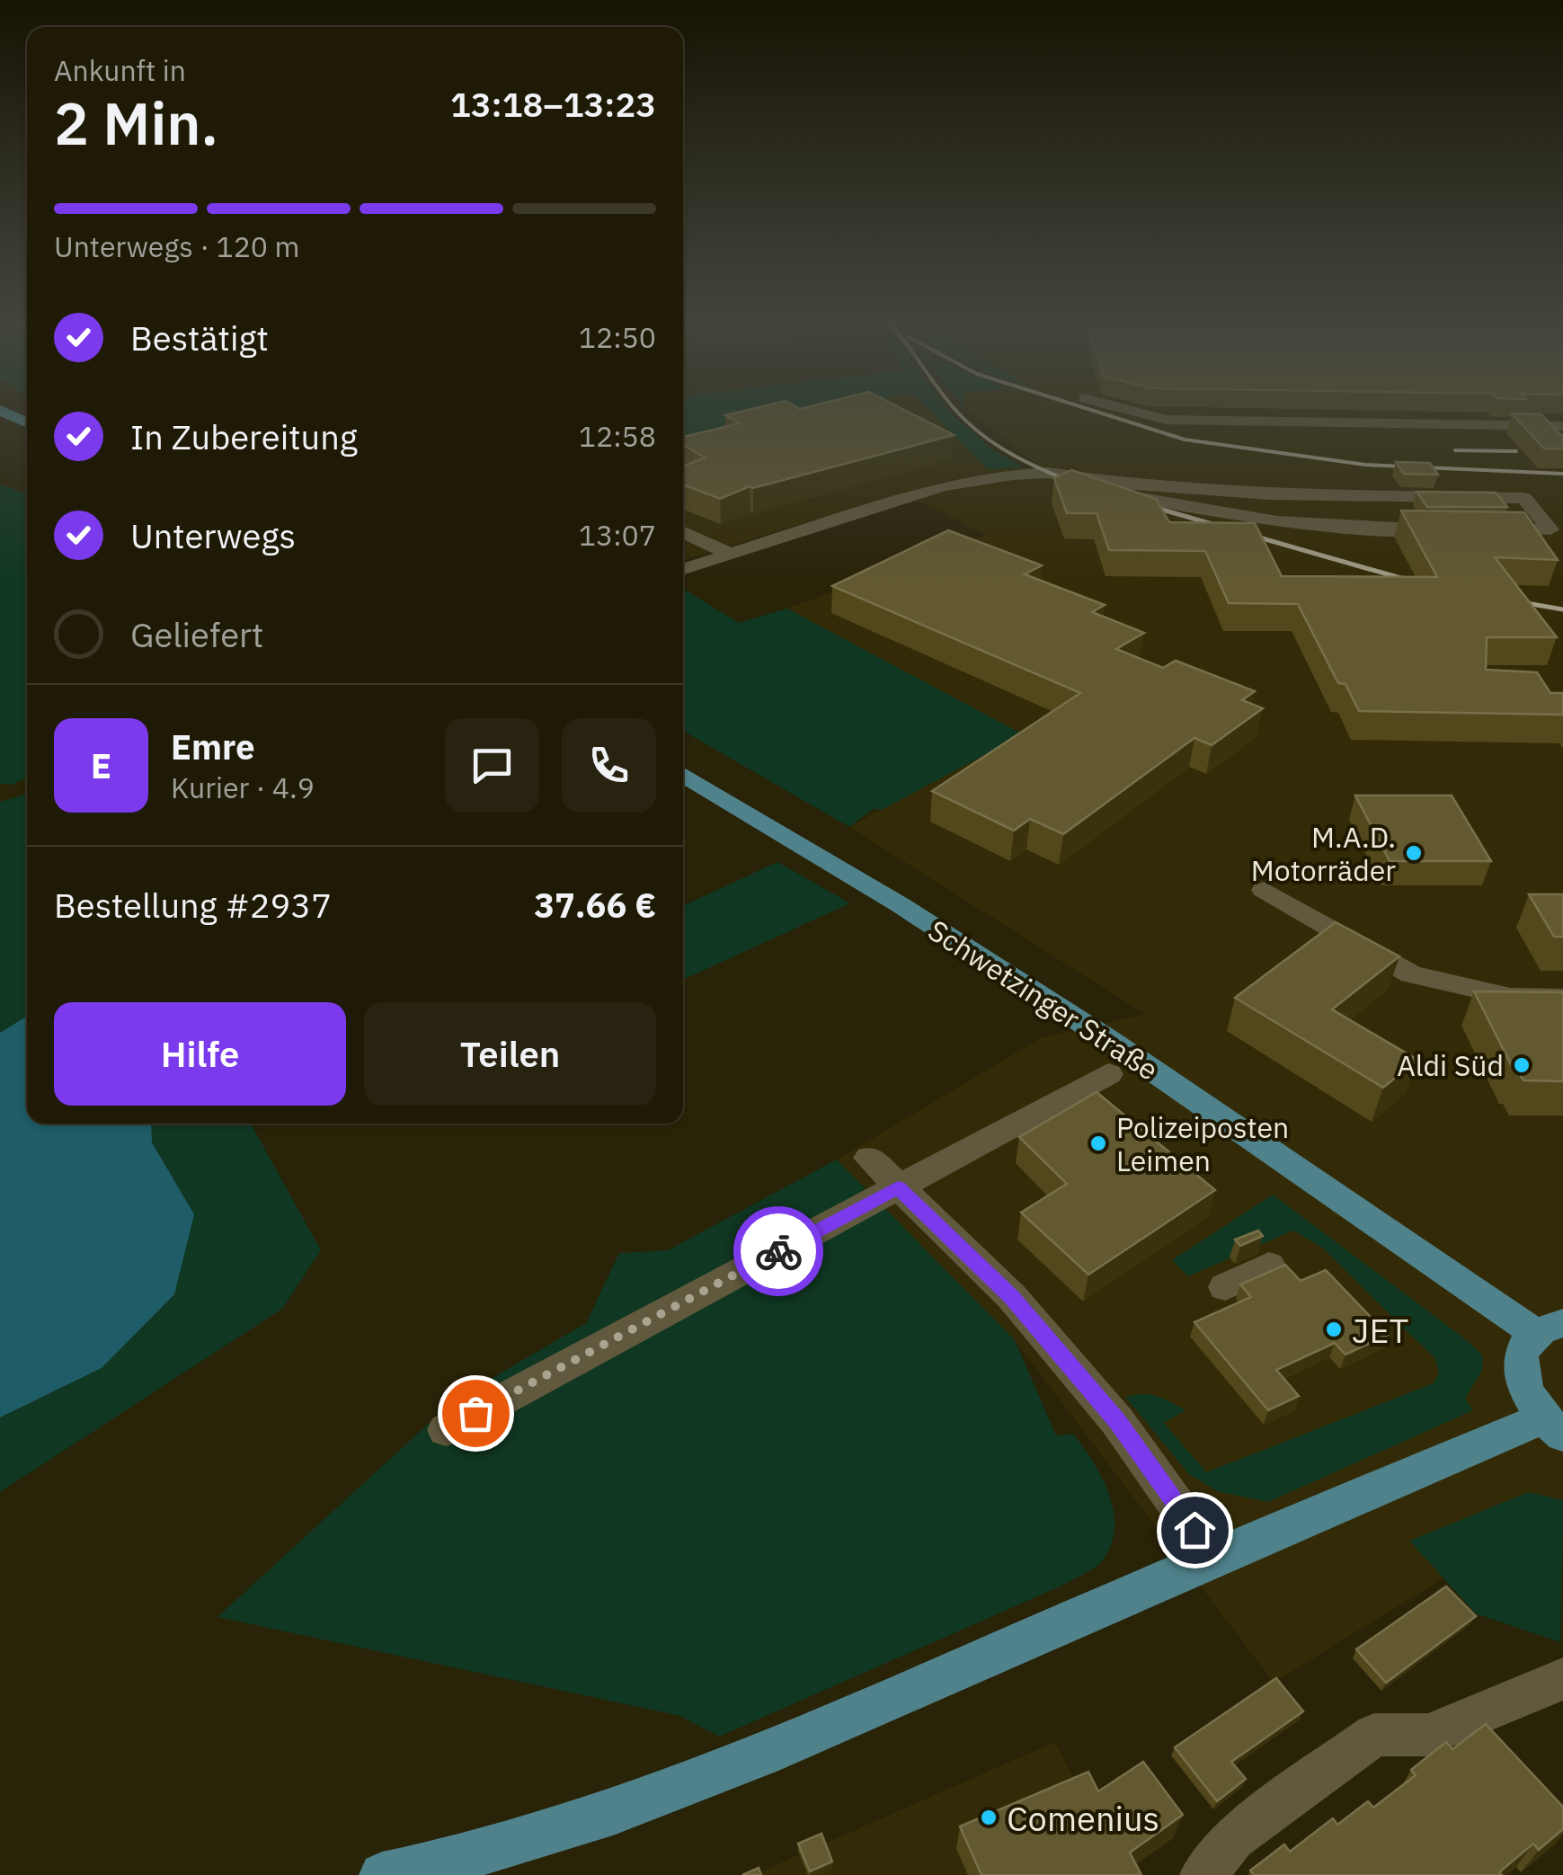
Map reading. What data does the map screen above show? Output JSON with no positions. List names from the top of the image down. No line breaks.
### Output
{"streets":{"main road":["Schwetzinger Straße"]},"places":["M.A.D. Motorräder","Aldi Süd","Polizeiposten Leimen","JET","Comenius"],"page":{"heading":["2 Min.","Ankunft in","13:18–13:23"],"panel":["Emre","Kurier · 4.9","Bestellung #2937","37.66 €"],"bar":"Unterwegs · 120 m","list":[["Bestätigt","12:50"],["In Zubereitung","12:58"],["Unterwegs","13:07"],"Geliefert"],"round":"E","buttons":["Hilfe","Teilen"]}}
